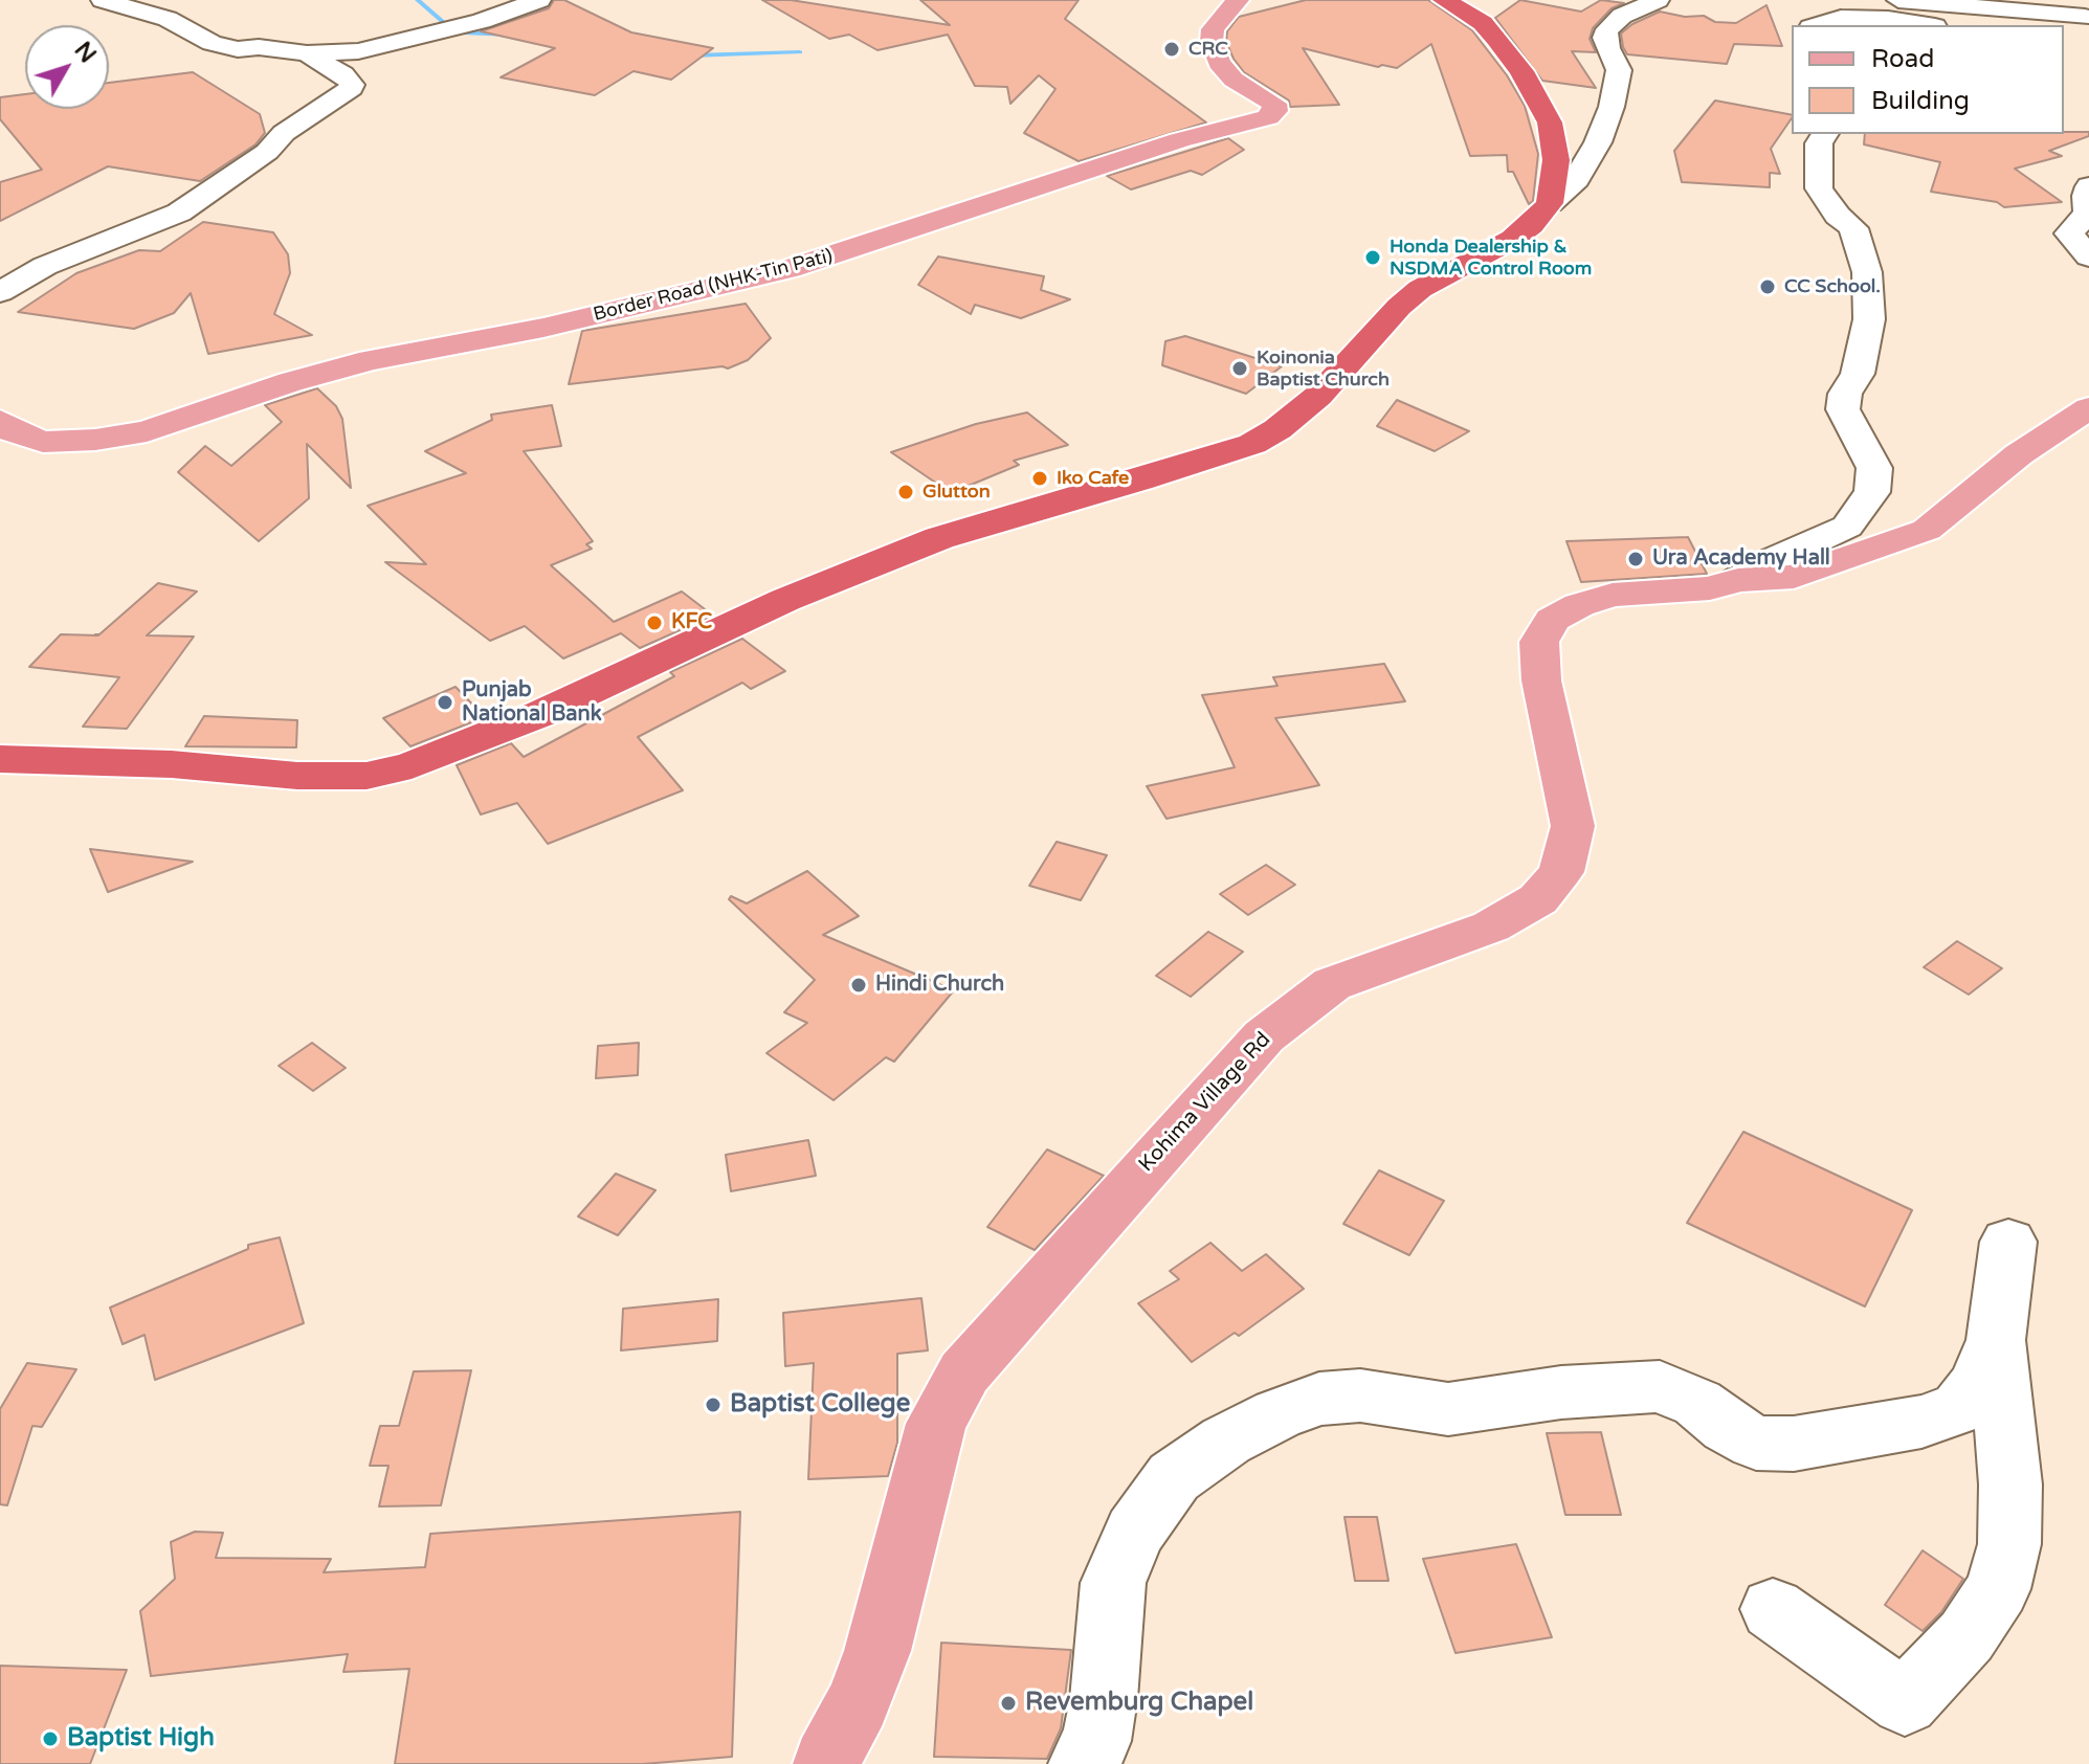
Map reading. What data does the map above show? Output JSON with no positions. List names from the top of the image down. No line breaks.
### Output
{"streets":{"main road":["Border Road (NHK-Tin Pati)","Kohima Village Rd"]},"places":["CRC","Honda Dealership & NSDMA Control Room","CC School.","Koinonia Baptist Church","Iko Cafe","Glutton","Ura Academy Hall","KFC","Punjab National Bank","Hindi Church","Baptist College","Revemburg Chapel","Baptist High"],"legend":["Road","Building"],"north":"top right"}
